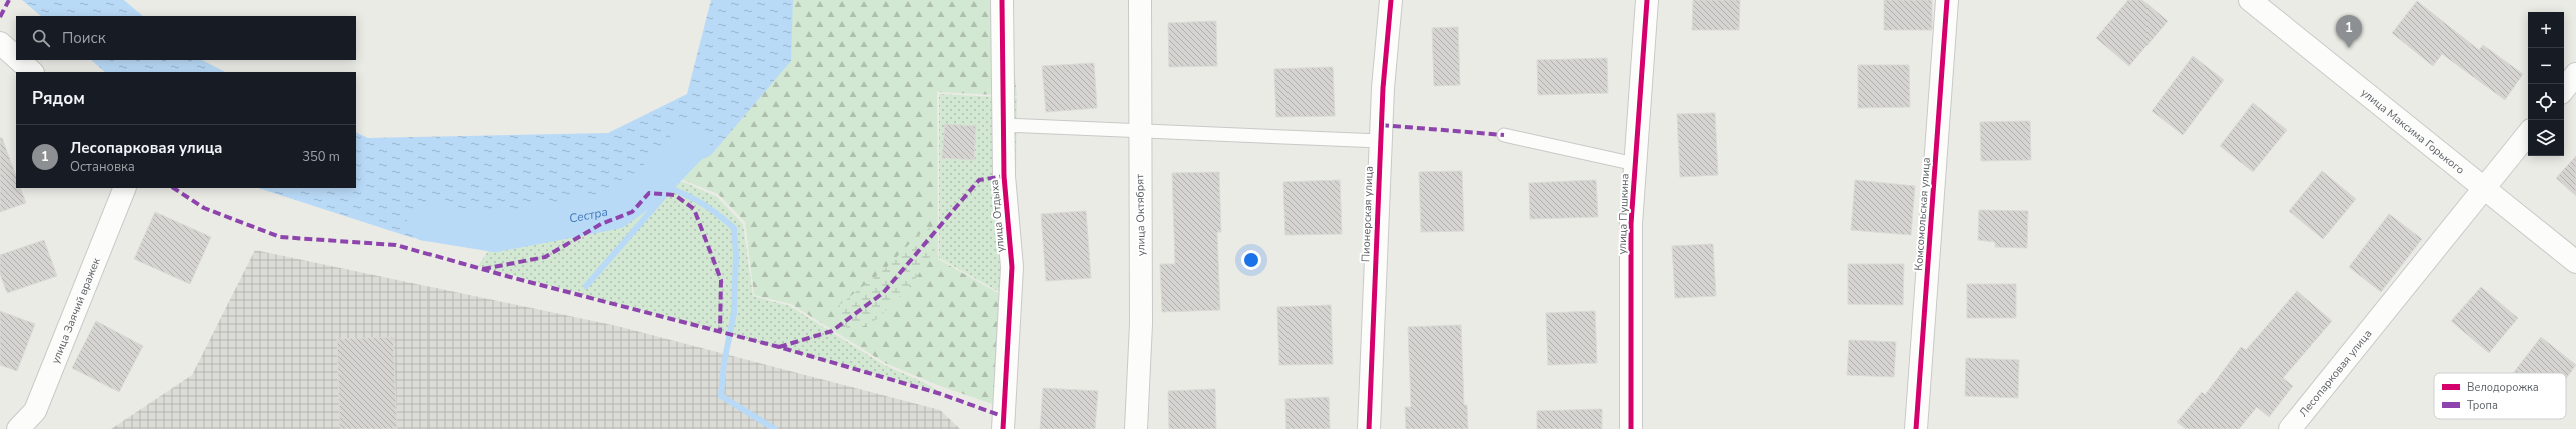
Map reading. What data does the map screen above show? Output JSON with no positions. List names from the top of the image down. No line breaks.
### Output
{"streets":{"street":["улица Максима Горького","Пионерская улица","улица Пушкина","Комсомольская улица","улица Октябрят","улица Отдыха","улица Заячий вражек","Лесопарковая улица"]},"crossings":[["улица Максима Горького","Лесопарковая улица"]],"water":["Сестра"],"legend":["Велодорожка","Тропа"],"page":{"map_buttons":["+","−"],"pins":"1","search":"Поиск","heading":"Рядом","list":[{"mark":"1","name":"Лесопарковая улица","note":"Остановка","value":"350 m"}]}}
